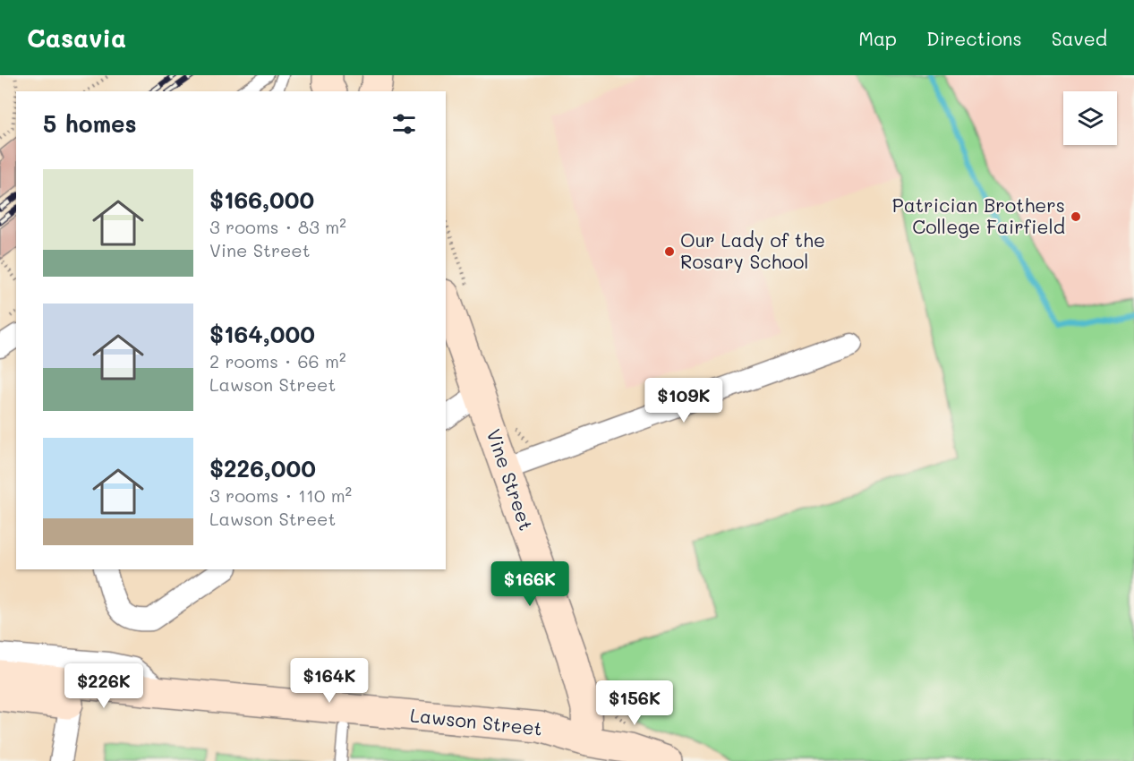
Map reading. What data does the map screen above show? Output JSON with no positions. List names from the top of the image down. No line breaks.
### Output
{"streets":{"main road":["Vine Street","Lawson Street"]},"crossings":[["Vine Street","Lawson Street"]],"places":["Patrician Brothers College Fairfield","Our Lady of the Rosary School"],"page":{"header":"Casavia","nav":["Map","Directions","Saved"],"heading":"5 homes","list":[{"name":"$166,000","note":"3 rooms · 83 m² · Vine Street"},{"name":"$164,000","note":"2 rooms · 66 m² · Lawson Street"},{"name":"$226,000","note":"3 rooms · 110 m² · Lawson Street"}],"price":["$109K","$166K","$164K","$226K","$156K"]}}
